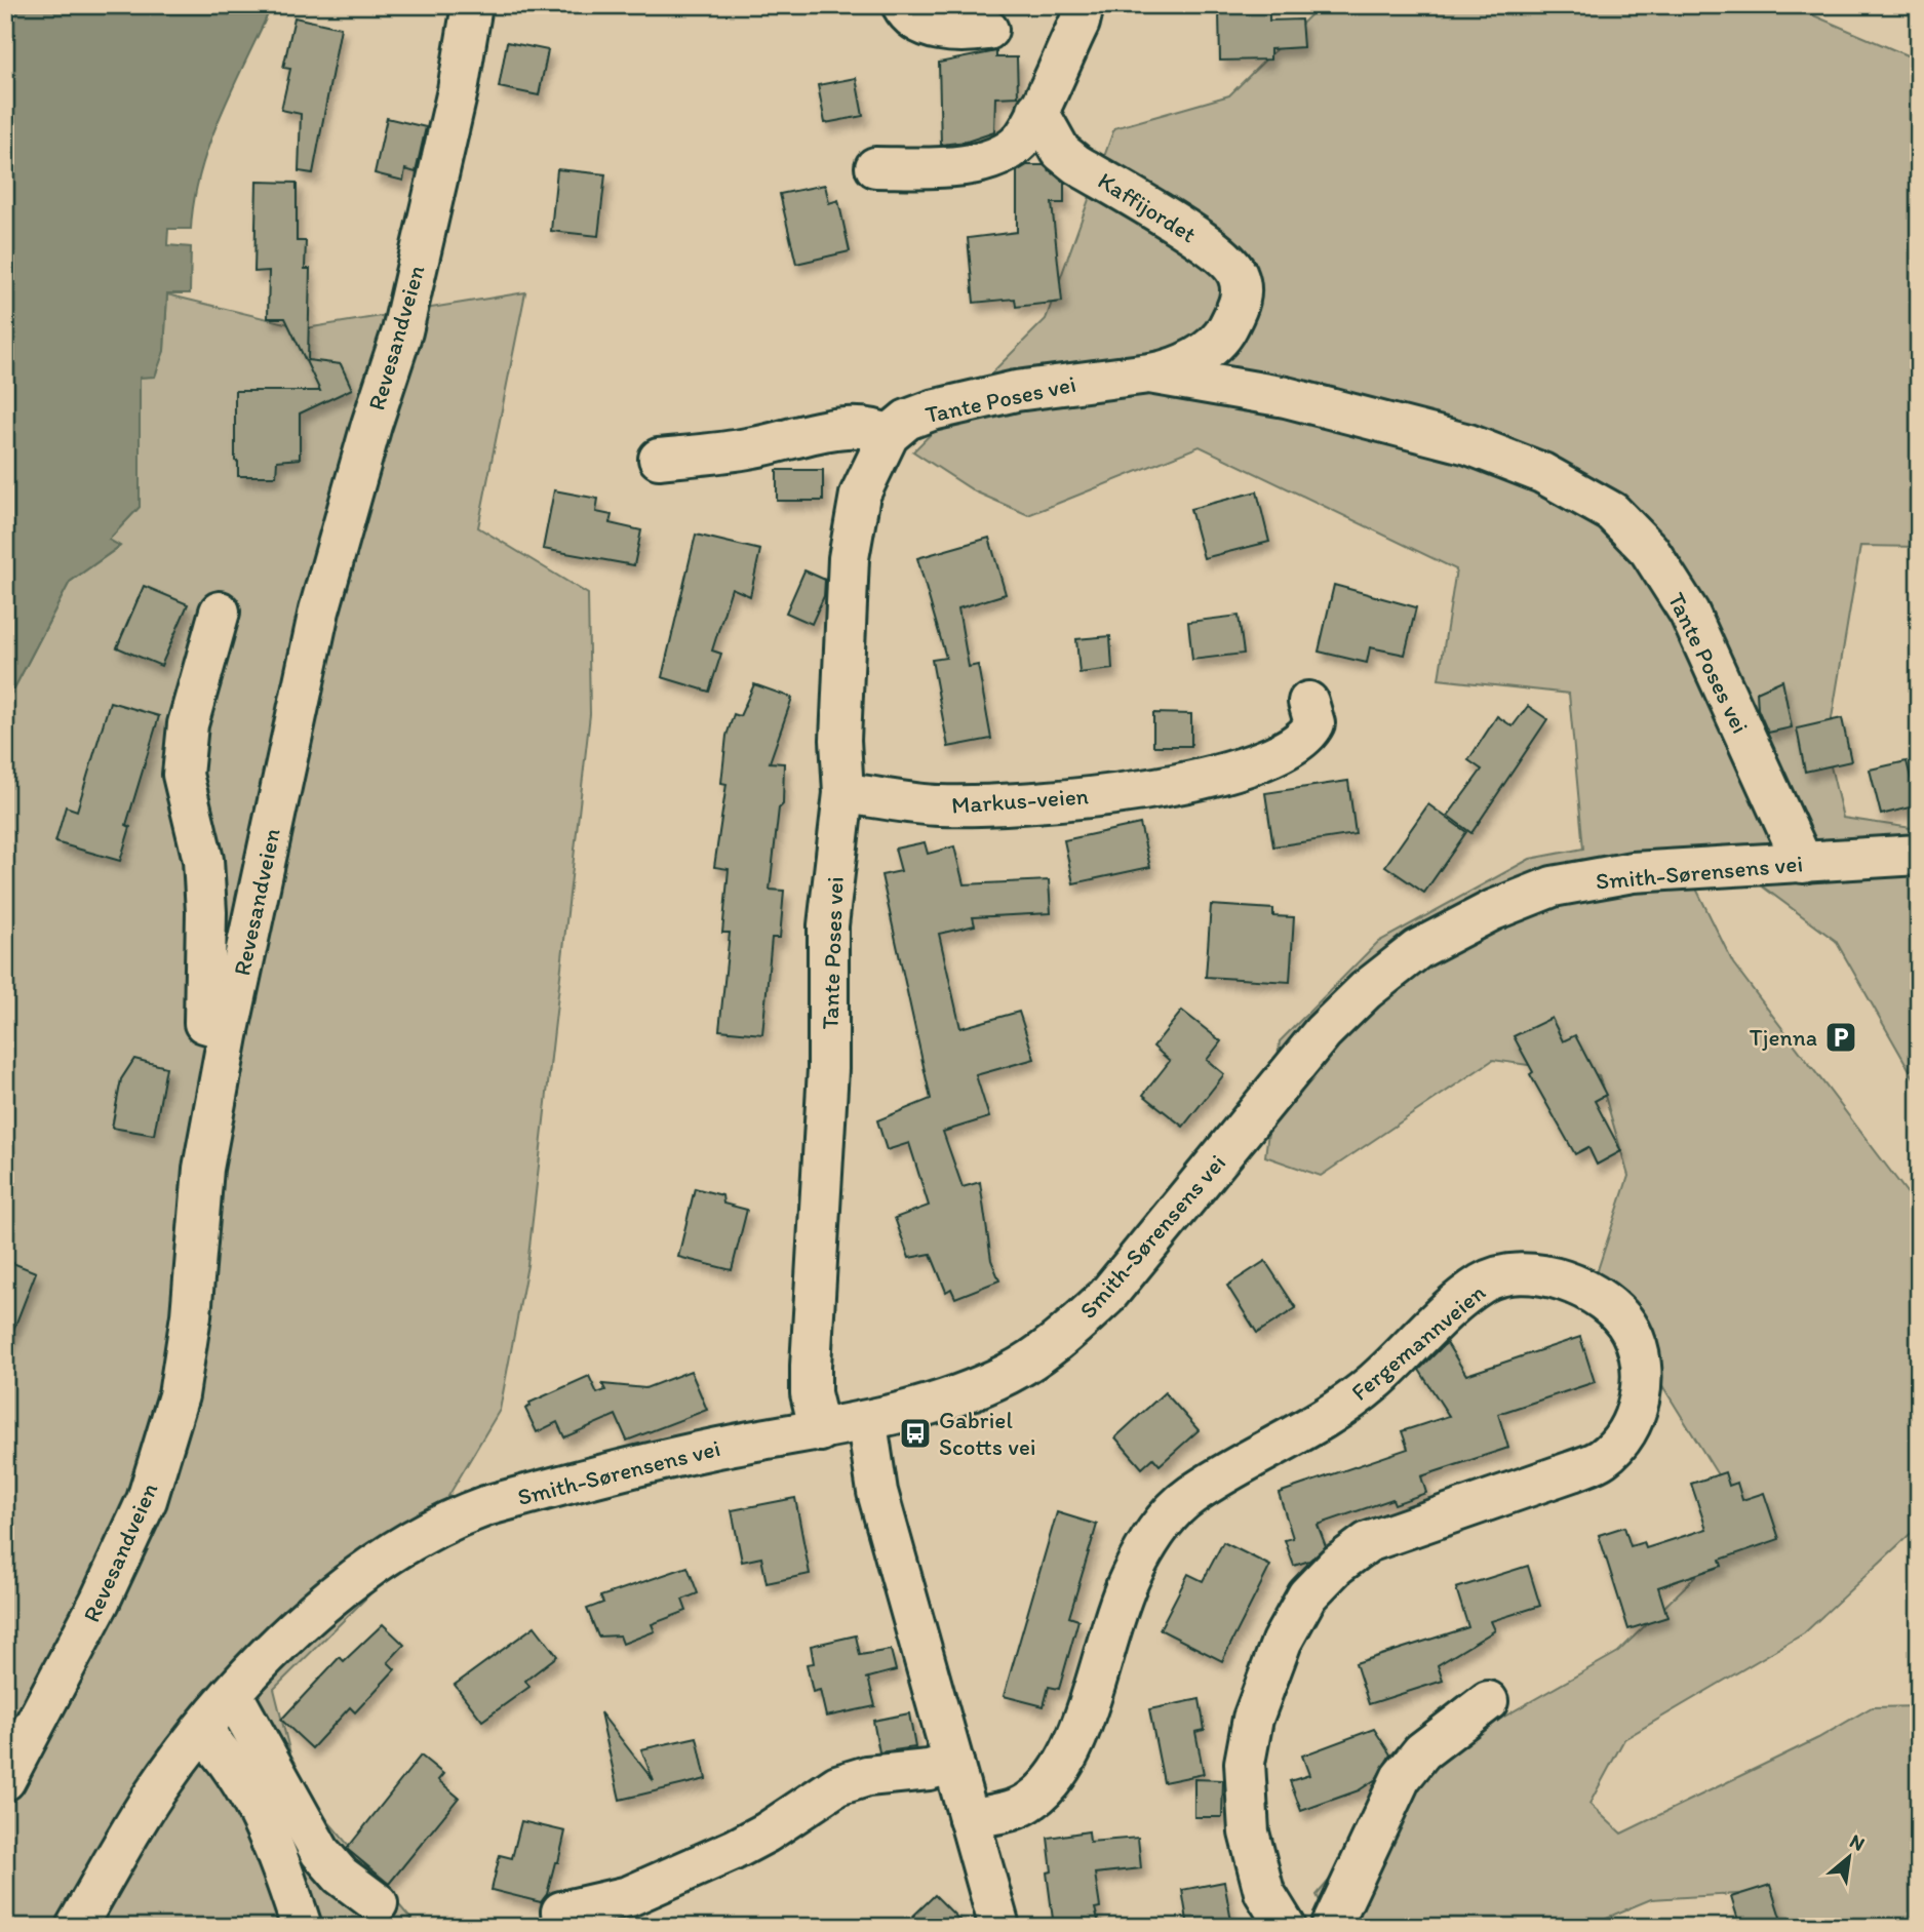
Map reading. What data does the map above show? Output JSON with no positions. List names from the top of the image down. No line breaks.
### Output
{"streets":{"street":["Kaffijordet","Revesandveien","Tante Poses vei","Markus-veien","Smith-Sørensens vei","Fergemannveien"]},"crossings":[["Kaffijordet","Tante Poses vei"],["Tante Poses vei","Markus-veien"],["Tante Poses vei","Smith-Sørensens vei"]],"places":{"parking":["Tjenna"],"bus stop":["Gabriel Scotts vei"]},"north":"top right"}
